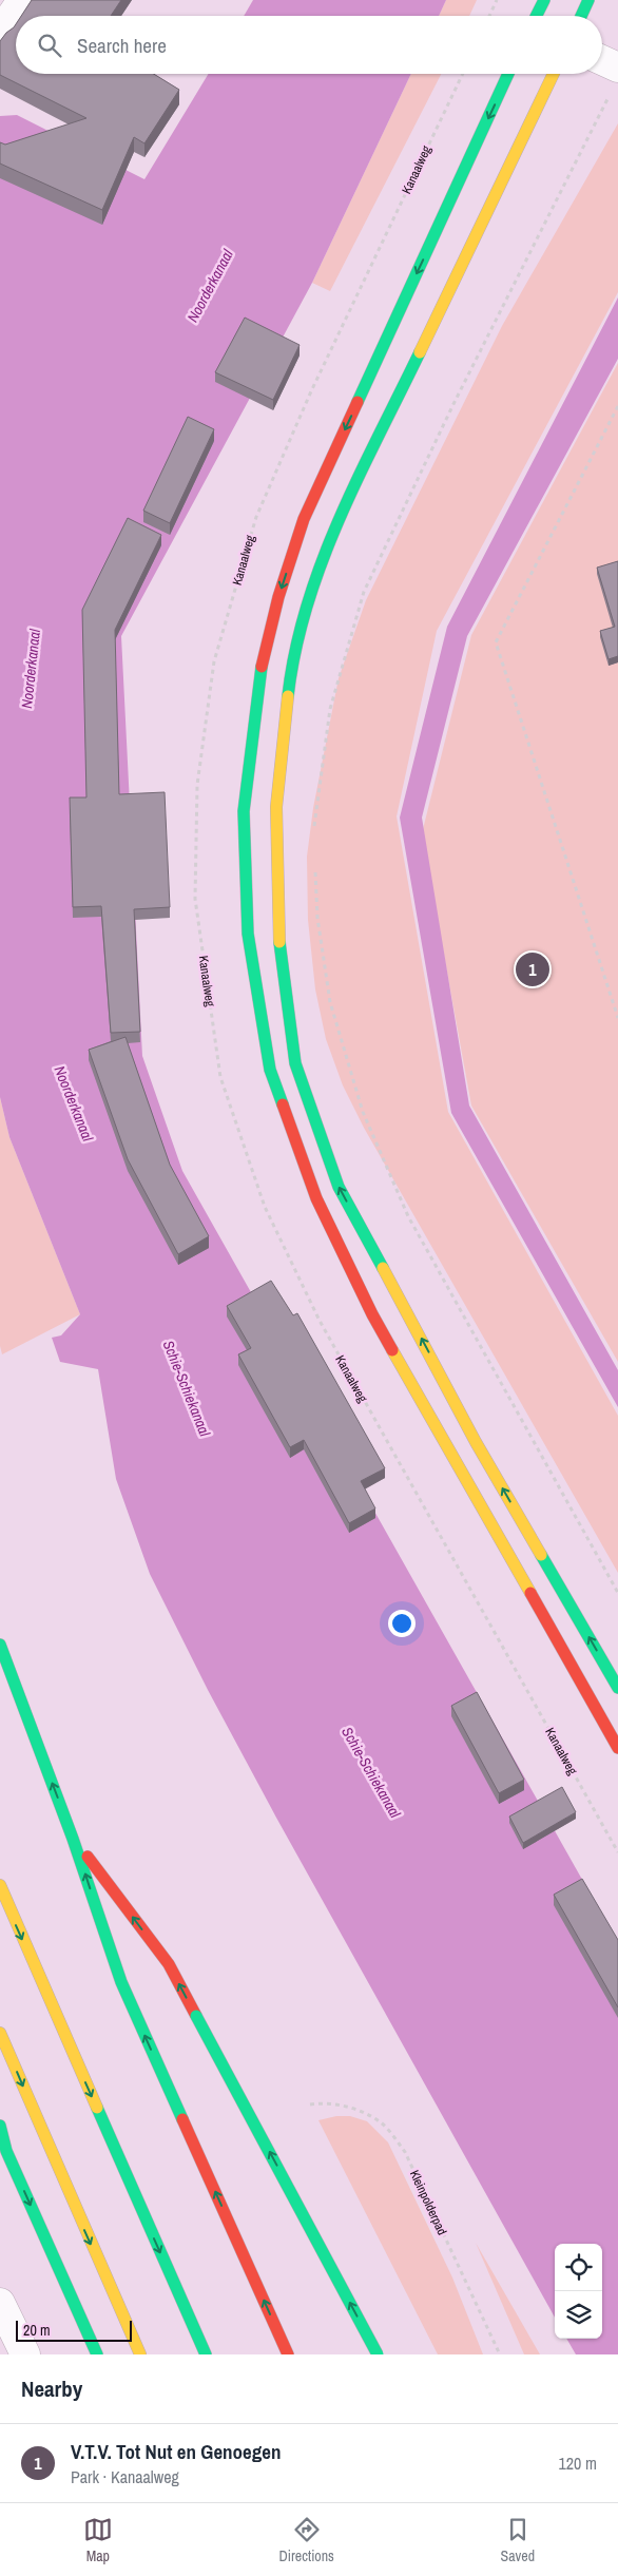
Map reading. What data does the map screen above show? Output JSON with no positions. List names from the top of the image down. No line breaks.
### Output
{"streets":{"path":["Kanaalweg","Kleinpolderpad"]},"water":["Noorderkanaal","Schie-Schiekanaal"],"scale_bar":"20 m","page":{"search":"Search here","pins":"1","scale":"20 m","heading":"Nearby","list":[{"mark":"1","name":"V.T.V. Tot Nut en Genoegen","note":"Park · Kanaalweg","value":"120 m"}],"nav":["Map","Directions","Saved"]}}
